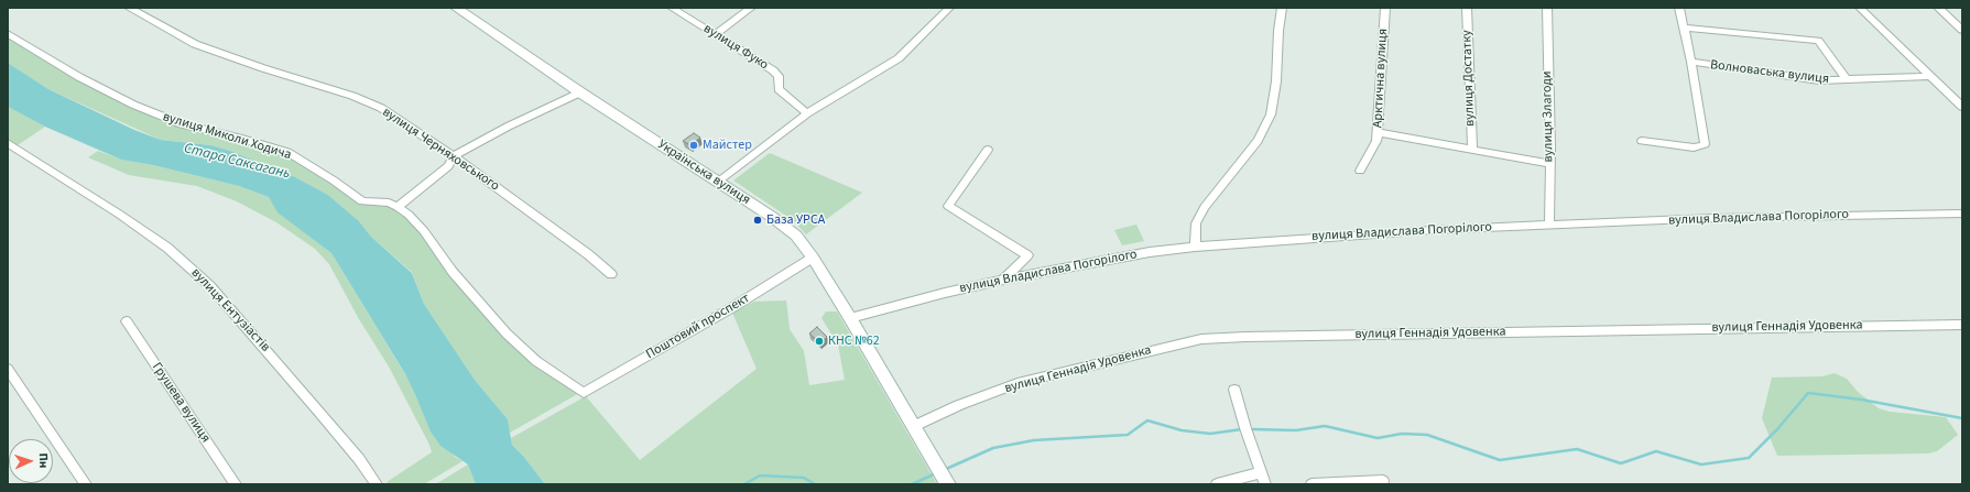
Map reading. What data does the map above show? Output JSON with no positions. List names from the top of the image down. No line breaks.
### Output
{"streets":{"street":["вулиця Фуко","Волноваська вулиця","Арктична вулиця","вулиця Достатку","вулиця Злагоди","вулиця Миколи Ходича","вулиця Черняховського","Українська вулиця","вулиця Владислава Погорілого","вулиця Ентузіастів","Поштовий проспект","вулиця Геннадія Удовенка","Грушева вулиця"]},"crossings":[["вулиця Злагоди","вулиця Владислава Погорілого"],["вулиця Миколи Ходича","Поштовий проспект"],["Українська вулиця","вулиця Владислава Погорілого"],["Українська вулиця","Поштовий проспект"],["Українська вулиця","вулиця Геннадія Удовенка"]],"water":["Стара Саксагань"],"places":["Майстер","База УРСА","КНС №62"],"north":"right"}
